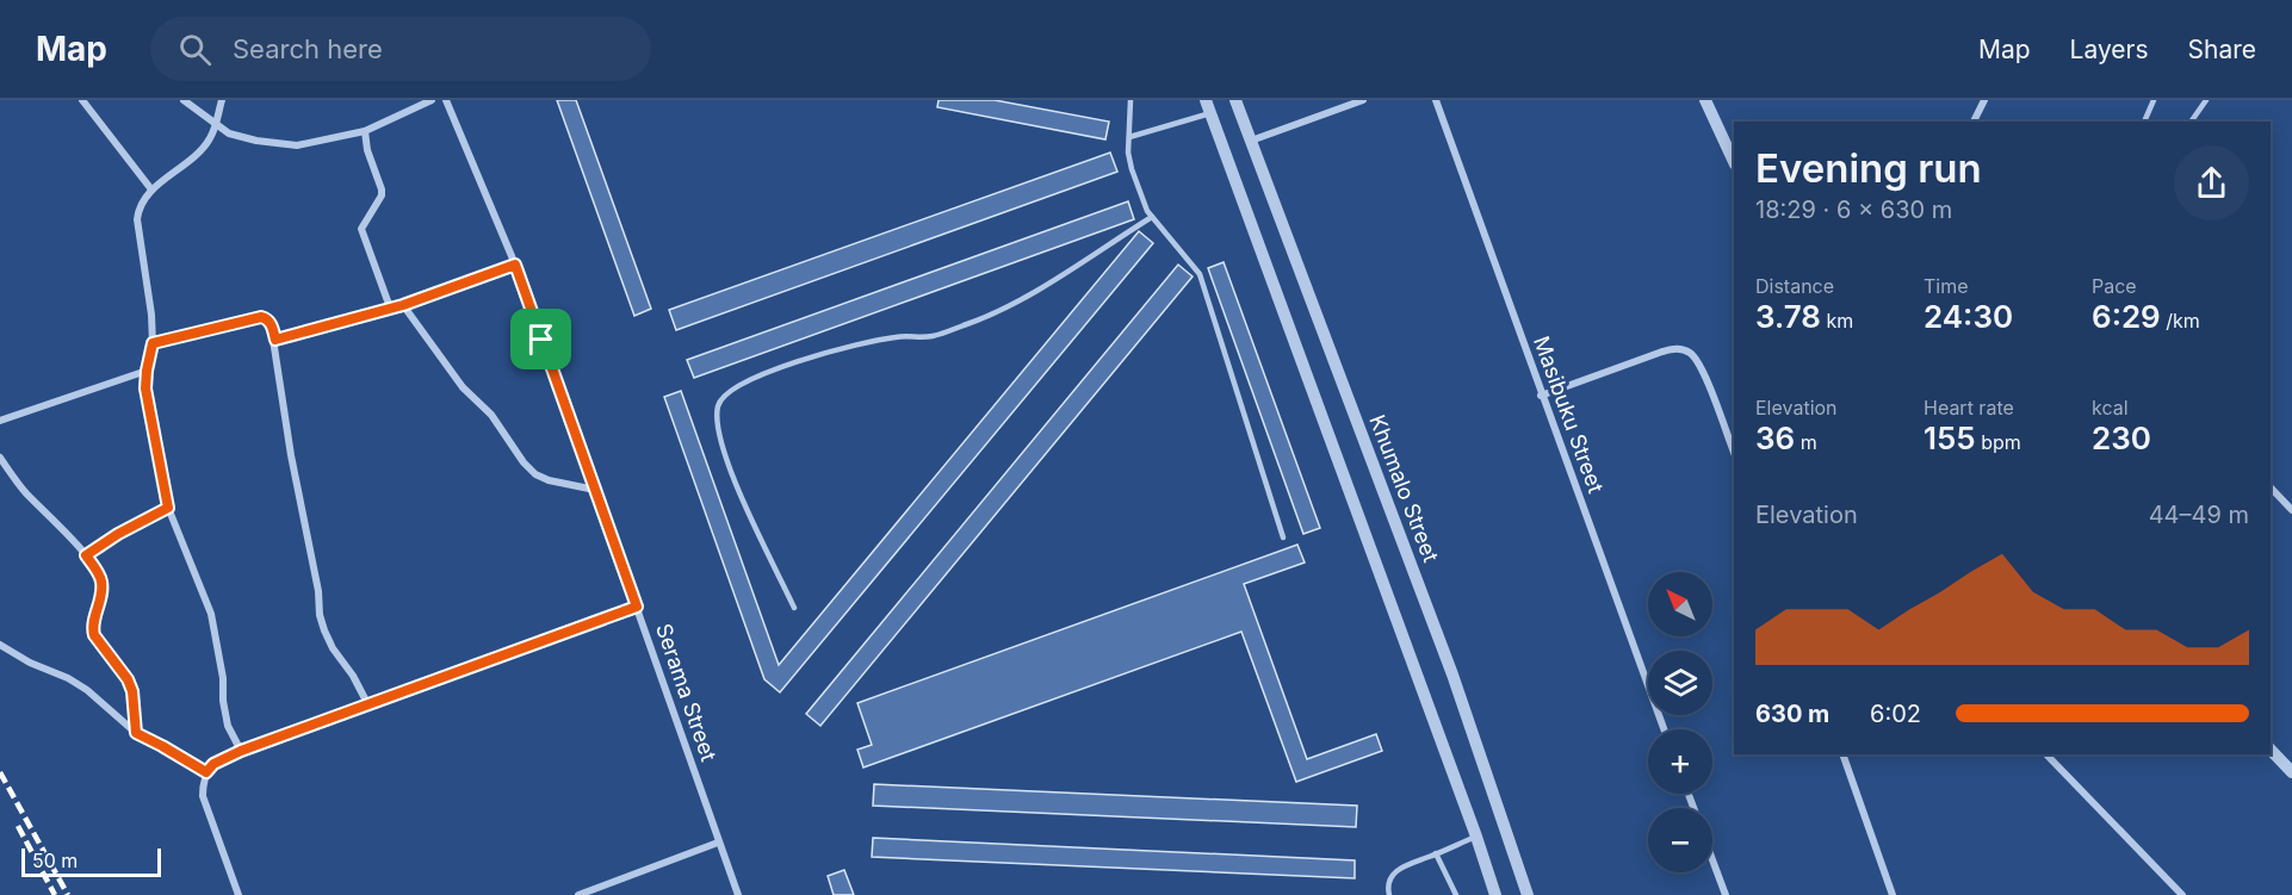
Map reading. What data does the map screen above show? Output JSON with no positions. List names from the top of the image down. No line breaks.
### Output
{"streets":{"street":["Masibuku Street","Khumalo Street","Serama Street"]},"scale_bar":"50 m","north":"top left","page":{"header":"Map","search":"Search here","nav":["Map","Layers","Share"],"heading":["Evening run","18:29 · 6 × 630 m"],"stats":[["Distance","3.78 km"],["Time","24:30"],["Pace","6:29 /km"],["Elevation","36 m"],["Heart rate","155 bpm"],["kcal","230"]],"chart":["Elevation","44–49 m"],"map_buttons":["+","−"],"list":[{"name":"630 m","note":"6:02"}],"scale":"50 m"}}
